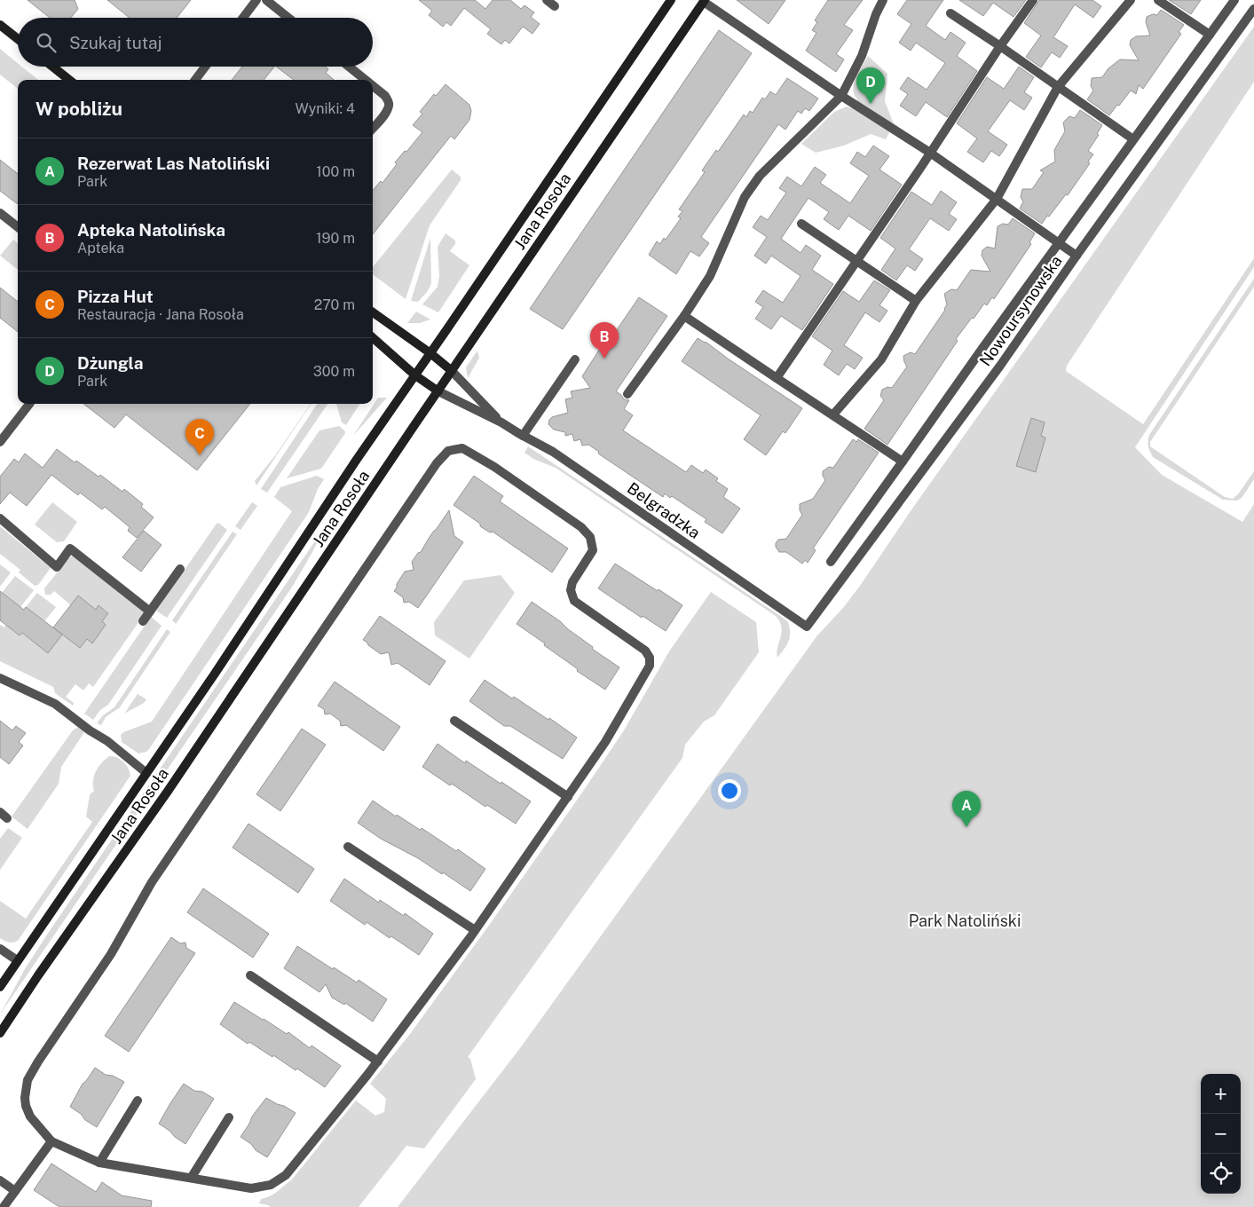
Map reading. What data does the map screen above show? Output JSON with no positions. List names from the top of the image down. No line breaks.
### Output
{"streets":{"street":["Jana Rosoła","Nowoursynowska","Belgradzka"]},"crossings":[["Jana Rosoła","Belgradzka"],["Nowoursynowska","Belgradzka"]],"parks":["Park Natoliński"],"page":{"search":"Szukaj tutaj","pins":["D","B","C","A"],"heading":["W pobliżu","Wyniki: 4"],"list":[{"mark":"A","name":"Rezerwat Las Natoliński","note":"Park","value":"100 m"},{"mark":"B","name":"Apteka Natolińska","note":"Apteka","value":"190 m"},{"mark":"C","name":"Pizza Hut","note":"Restauracja · Jana Rosoła","value":"270 m"},{"mark":"D","name":"Dżungla","note":"Park","value":"300 m"}],"map_buttons":["+","−"]}}
